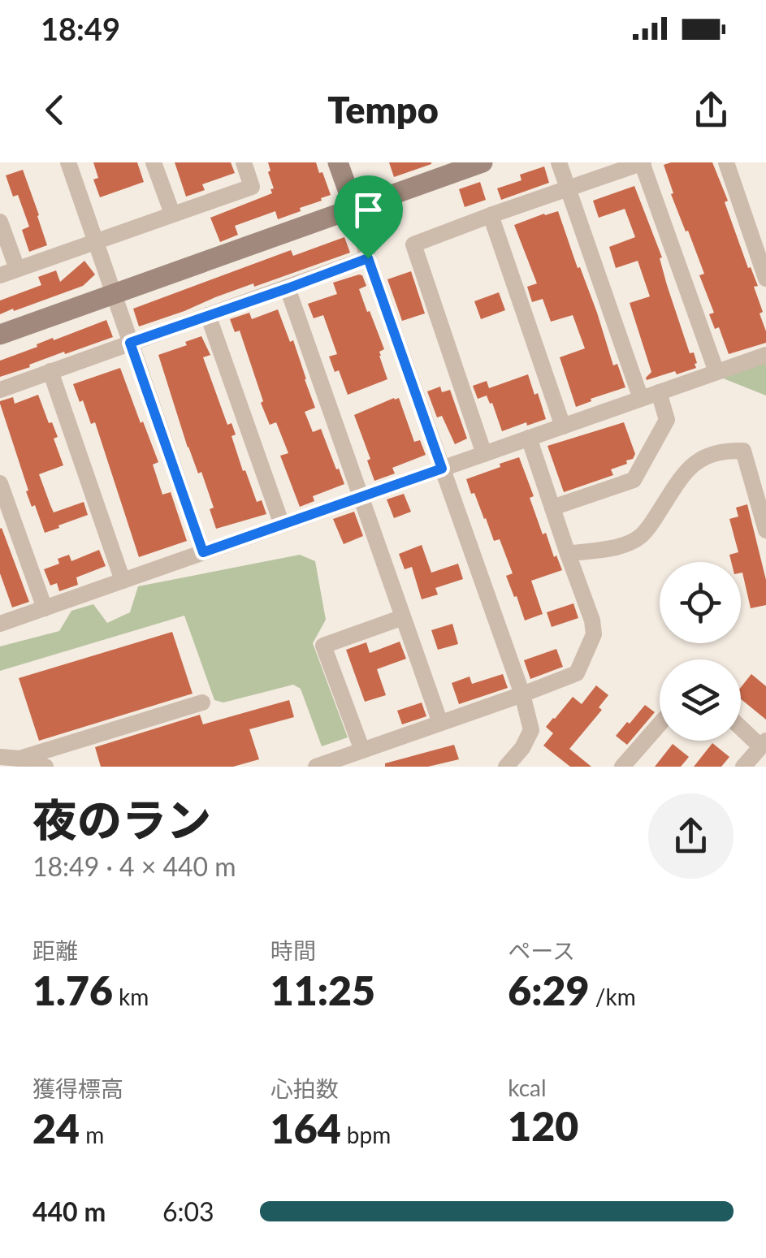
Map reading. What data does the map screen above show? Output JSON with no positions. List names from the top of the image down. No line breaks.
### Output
{"page":{"status":"18:49","header":"Tempo","heading":["夜のラン","18:49 · 4 × 440 m"],"stats":[["距離","1.76 km"],["時間","11:25"],["ペース","6:29 /km"],["獲得標高","24 m"],["心拍数","164 bpm"],["kcal","120"]],"list":[{"name":"440 m","note":"6:03"}]}}
